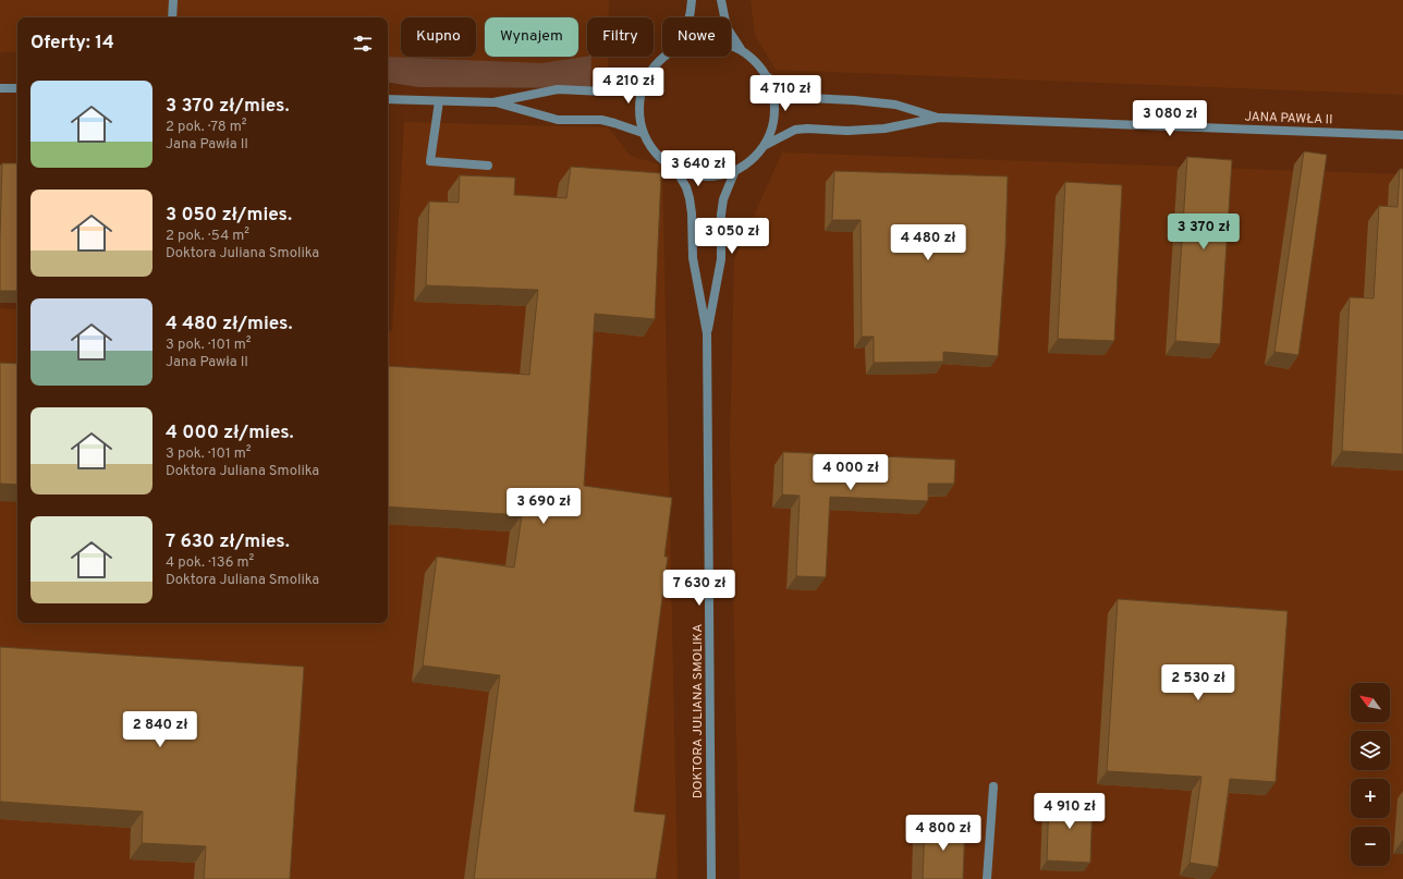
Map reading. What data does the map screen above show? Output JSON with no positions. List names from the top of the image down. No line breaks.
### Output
{"streets":{"street":["JANA PAWŁA II","DOKTORA JULIANA SMOLIKA"]},"north":"top left","page":{"chip":["Kupno","Wynajem","Filtry","Nowe"],"heading":"Oferty: 14","price":["4 210 zł","4 710 zł","3 080 zł","3 640 zł","3 370 zł","3 050 zł","4 480 zł","4 000 zł","3 690 zł","7 630 zł","2 530 zł","2 840 zł","4 910 zł","4 800 zł"],"list":[{"name":"3 370 zł/mies.","note":"2 pok. · 78 m² · Jana Pawła II"},{"name":"3 050 zł/mies.","note":"2 pok. · 54 m² · Doktora Juliana Smolika"},{"name":"4 480 zł/mies.","note":"3 pok. · 101 m² · Jana Pawła II"},{"name":"4 000 zł/mies.","note":"3 pok. · 101 m² · Doktora Juliana Smolika"},{"name":"7 630 zł/mies.","note":"4 pok. · 136 m² · Doktora Juliana Smolika"}],"map_buttons":["+","−"]}}
